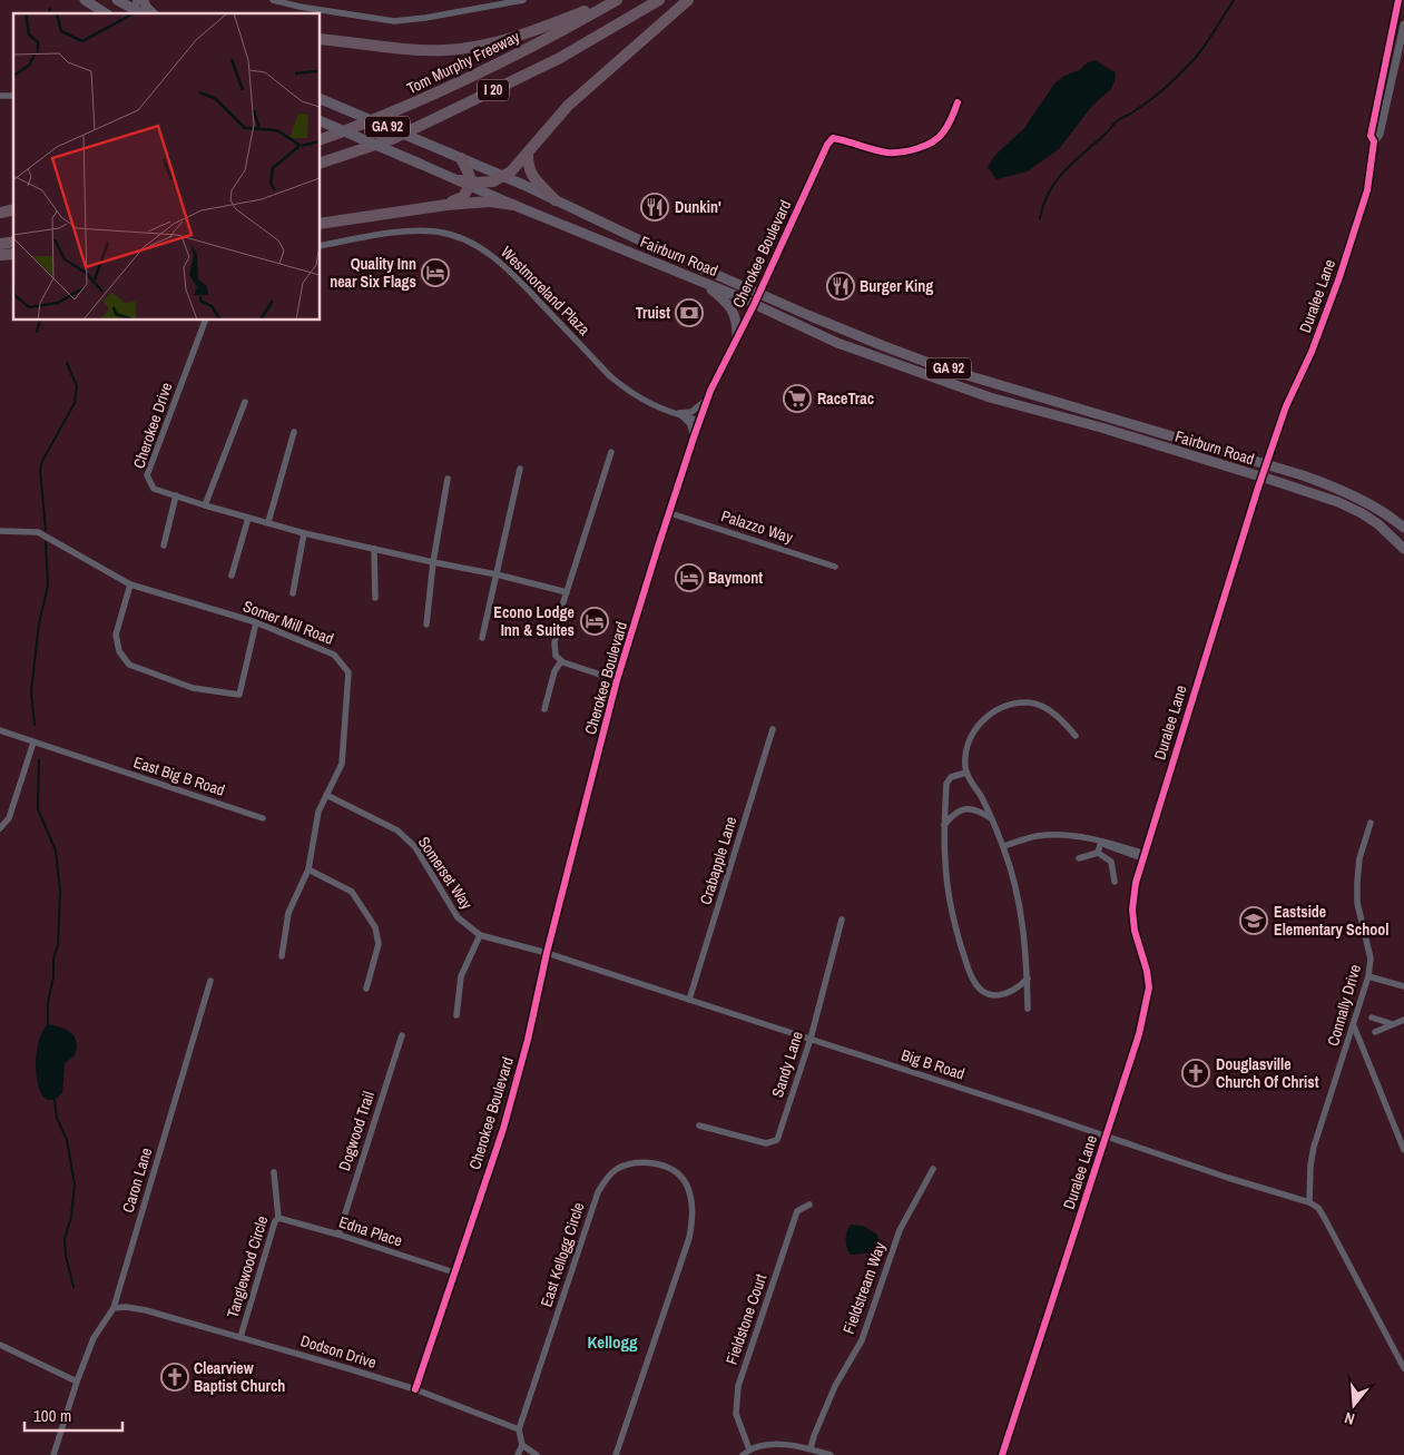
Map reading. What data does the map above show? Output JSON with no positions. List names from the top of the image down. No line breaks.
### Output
{"streets":{"highway":["Tom Murphy Freeway","I 20"],"main road":["GA 92","Fairburn Road"],"street":["Cherokee Boulevard","Westmoreland Plaza","Duralee Lane","Cherokee Drive","Palazzo Way","Somer Mill Road","East Big B Road","Crabapple Lane","Somerset Way","Connally Drive","Sandy Lane","Big B Road","Dogwood Trail","Caron Lane","Edna Place","East Kellogg Circle","Tanglewood Circle","Fieldstream Way","Fieldstone Court","Dodson Drive"]},"crossings":[["Cherokee Boulevard","Fairburn Road"],["Cherokee Boulevard","Westmoreland Plaza"],["Cherokee Boulevard","Palazzo Way"],["Cherokee Boulevard","Somerset Way"],["Cherokee Boulevard","Big B Road"],["Cherokee Boulevard","Edna Place"],["Cherokee Boulevard","Dodson Drive"],["Fairburn Road","Duralee Lane"],["Duralee Lane","Big B Road"],["Somer Mill Road","Somerset Way"],["Crabapple Lane","Big B Road"],["Somerset Way","Big B Road"],["Connally Drive","Big B Road"],["Sandy Lane","Big B Road"],["Dogwood Trail","Edna Place"],["Caron Lane","Dodson Drive"],["Edna Place","Tanglewood Circle"],["East Kellogg Circle","Dodson Drive"],["Tanglewood Circle","Dodson Drive"]],"districts":["Kellogg"],"places":{"restaurant":["Dunkin'","Burger King"],"hotel":["Quality Inn near Six Flags","Baymont","Econo Lodge Inn & Suites"],"bank":["Truist"],"supermarket":["RaceTrac"],"school or university":["Eastside Elementary School"],"church":["Douglasville Church Of Christ","Clearview Baptist Church"]},"scale_bar":"100 m","north":"bottom"}
